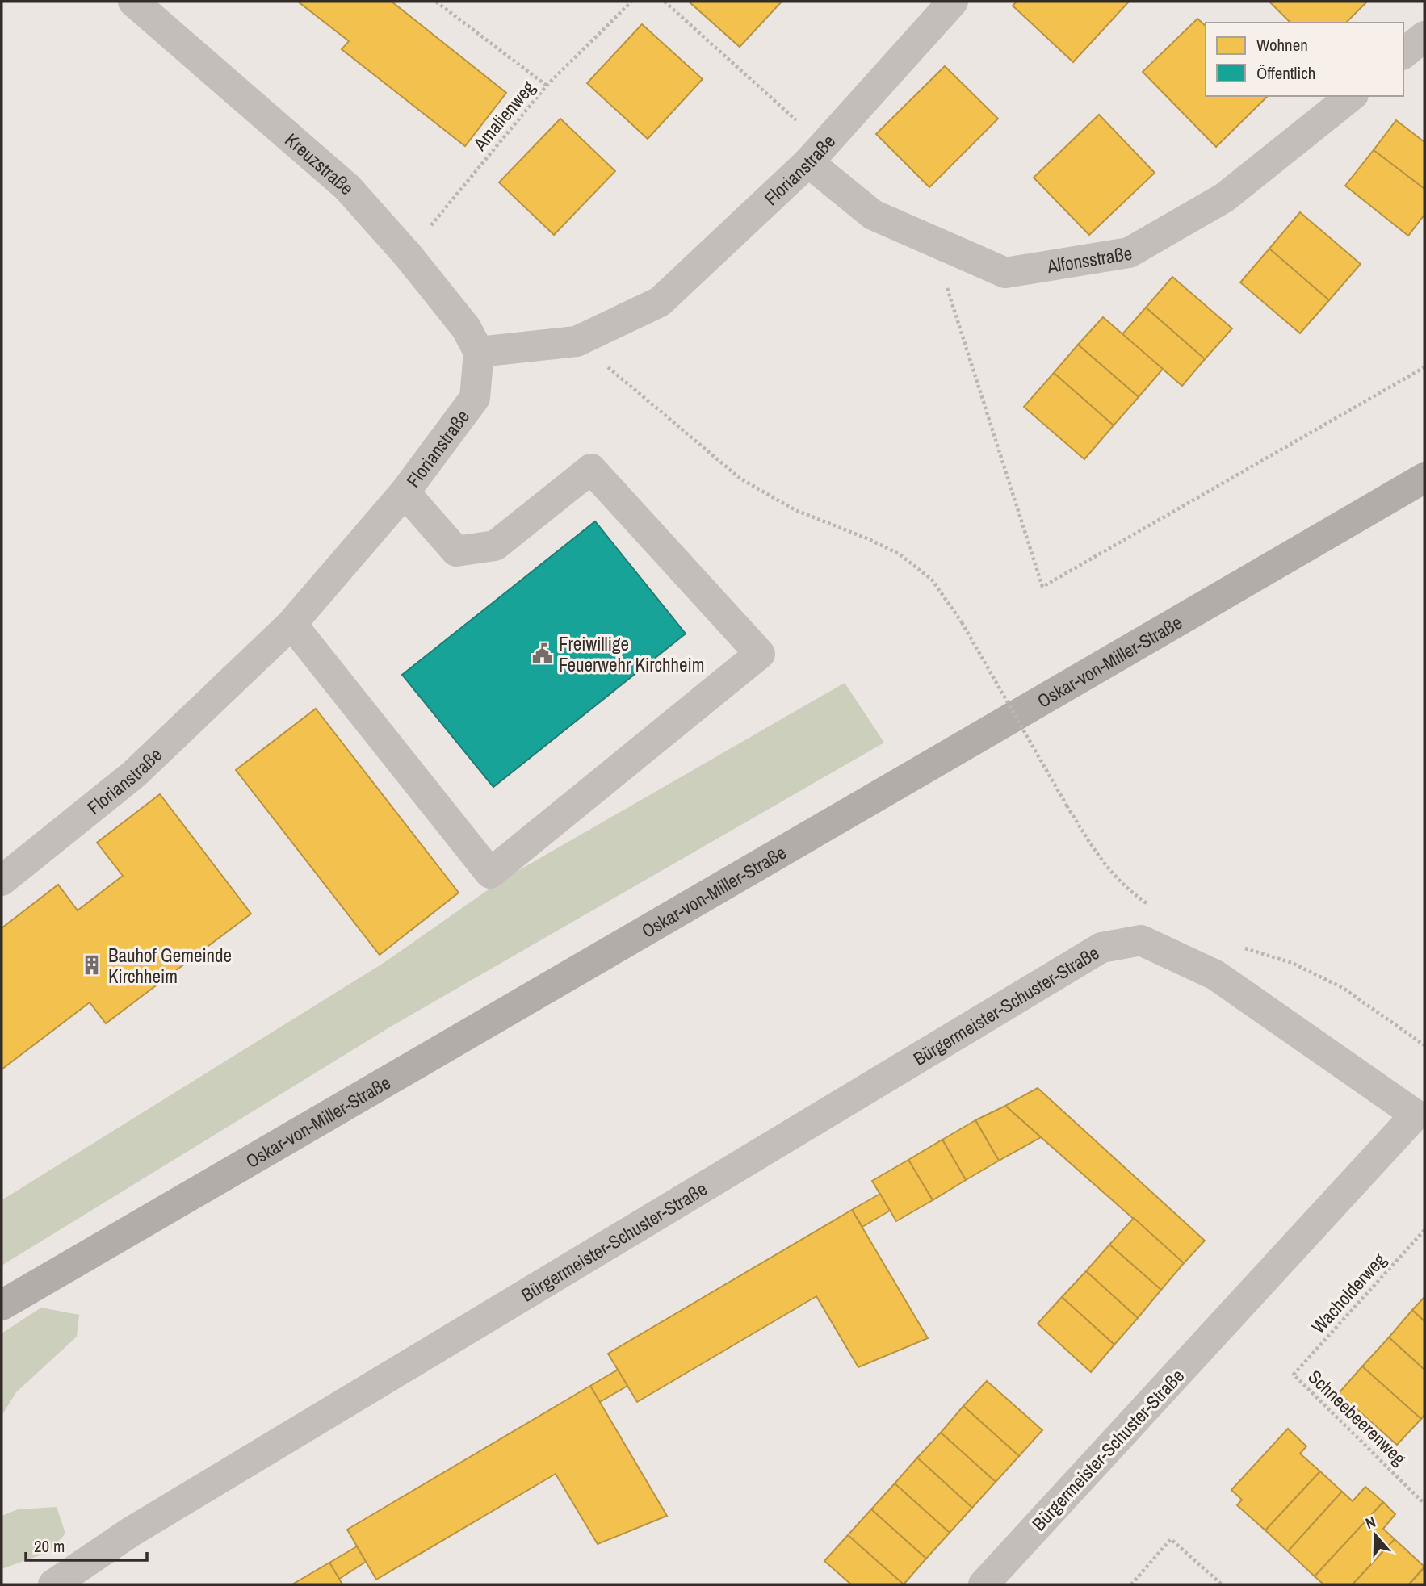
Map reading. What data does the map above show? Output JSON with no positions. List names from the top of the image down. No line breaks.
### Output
{"streets":{"main road":["Oskar-von-Miller-Straße"],"street":["Kreuzstraße","Florianstraße","Alfonsstraße","Bürgermeister-Schuster-Straße"],"path":["Amalienweg","Wacholderweg","Schneebeerenweg"]},"crossings":[["Amalienweg","Kreuzstraße"],["Kreuzstraße","Florianstraße"],["Florianstraße","Alfonsstraße"],["Wacholderweg","Schneebeerenweg"]],"places":{"public building":["Freiwillige Feuerwehr Kirchheim"],"building":["Bauhof Gemeinde Kirchheim"]},"legend":["Wohnen","Öffentlich"],"scale_bar":"20 m","north":"top"}
